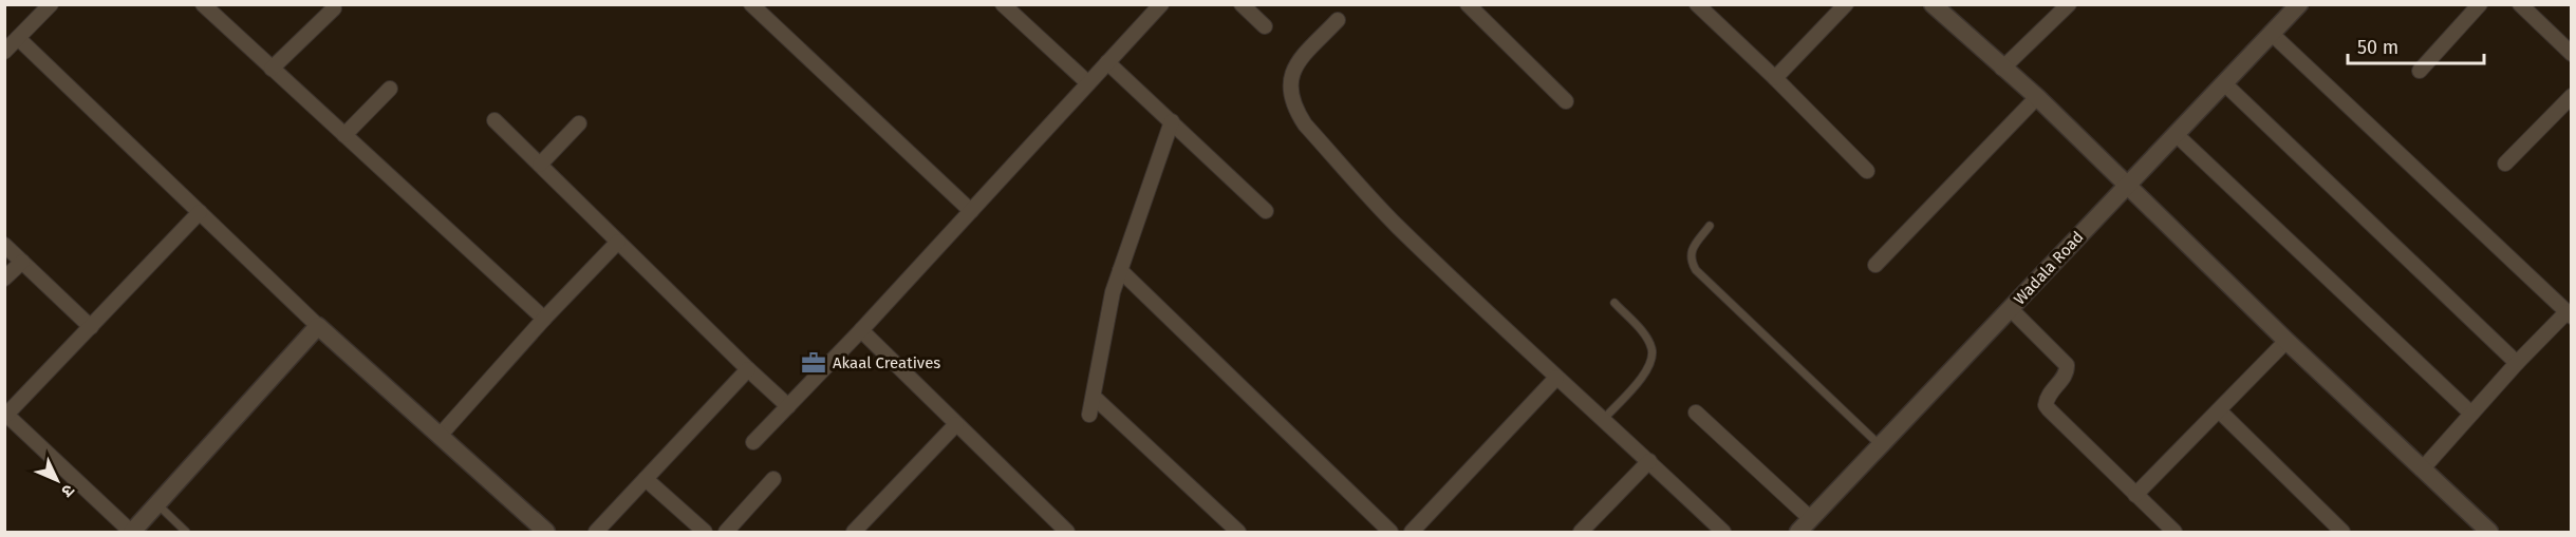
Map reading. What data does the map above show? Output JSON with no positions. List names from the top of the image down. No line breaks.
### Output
{"streets":{"street":["Wadala Road"]},"places":{"office":["Akaal Creatives"]},"scale_bar":"50 m","north":"bottom right"}
